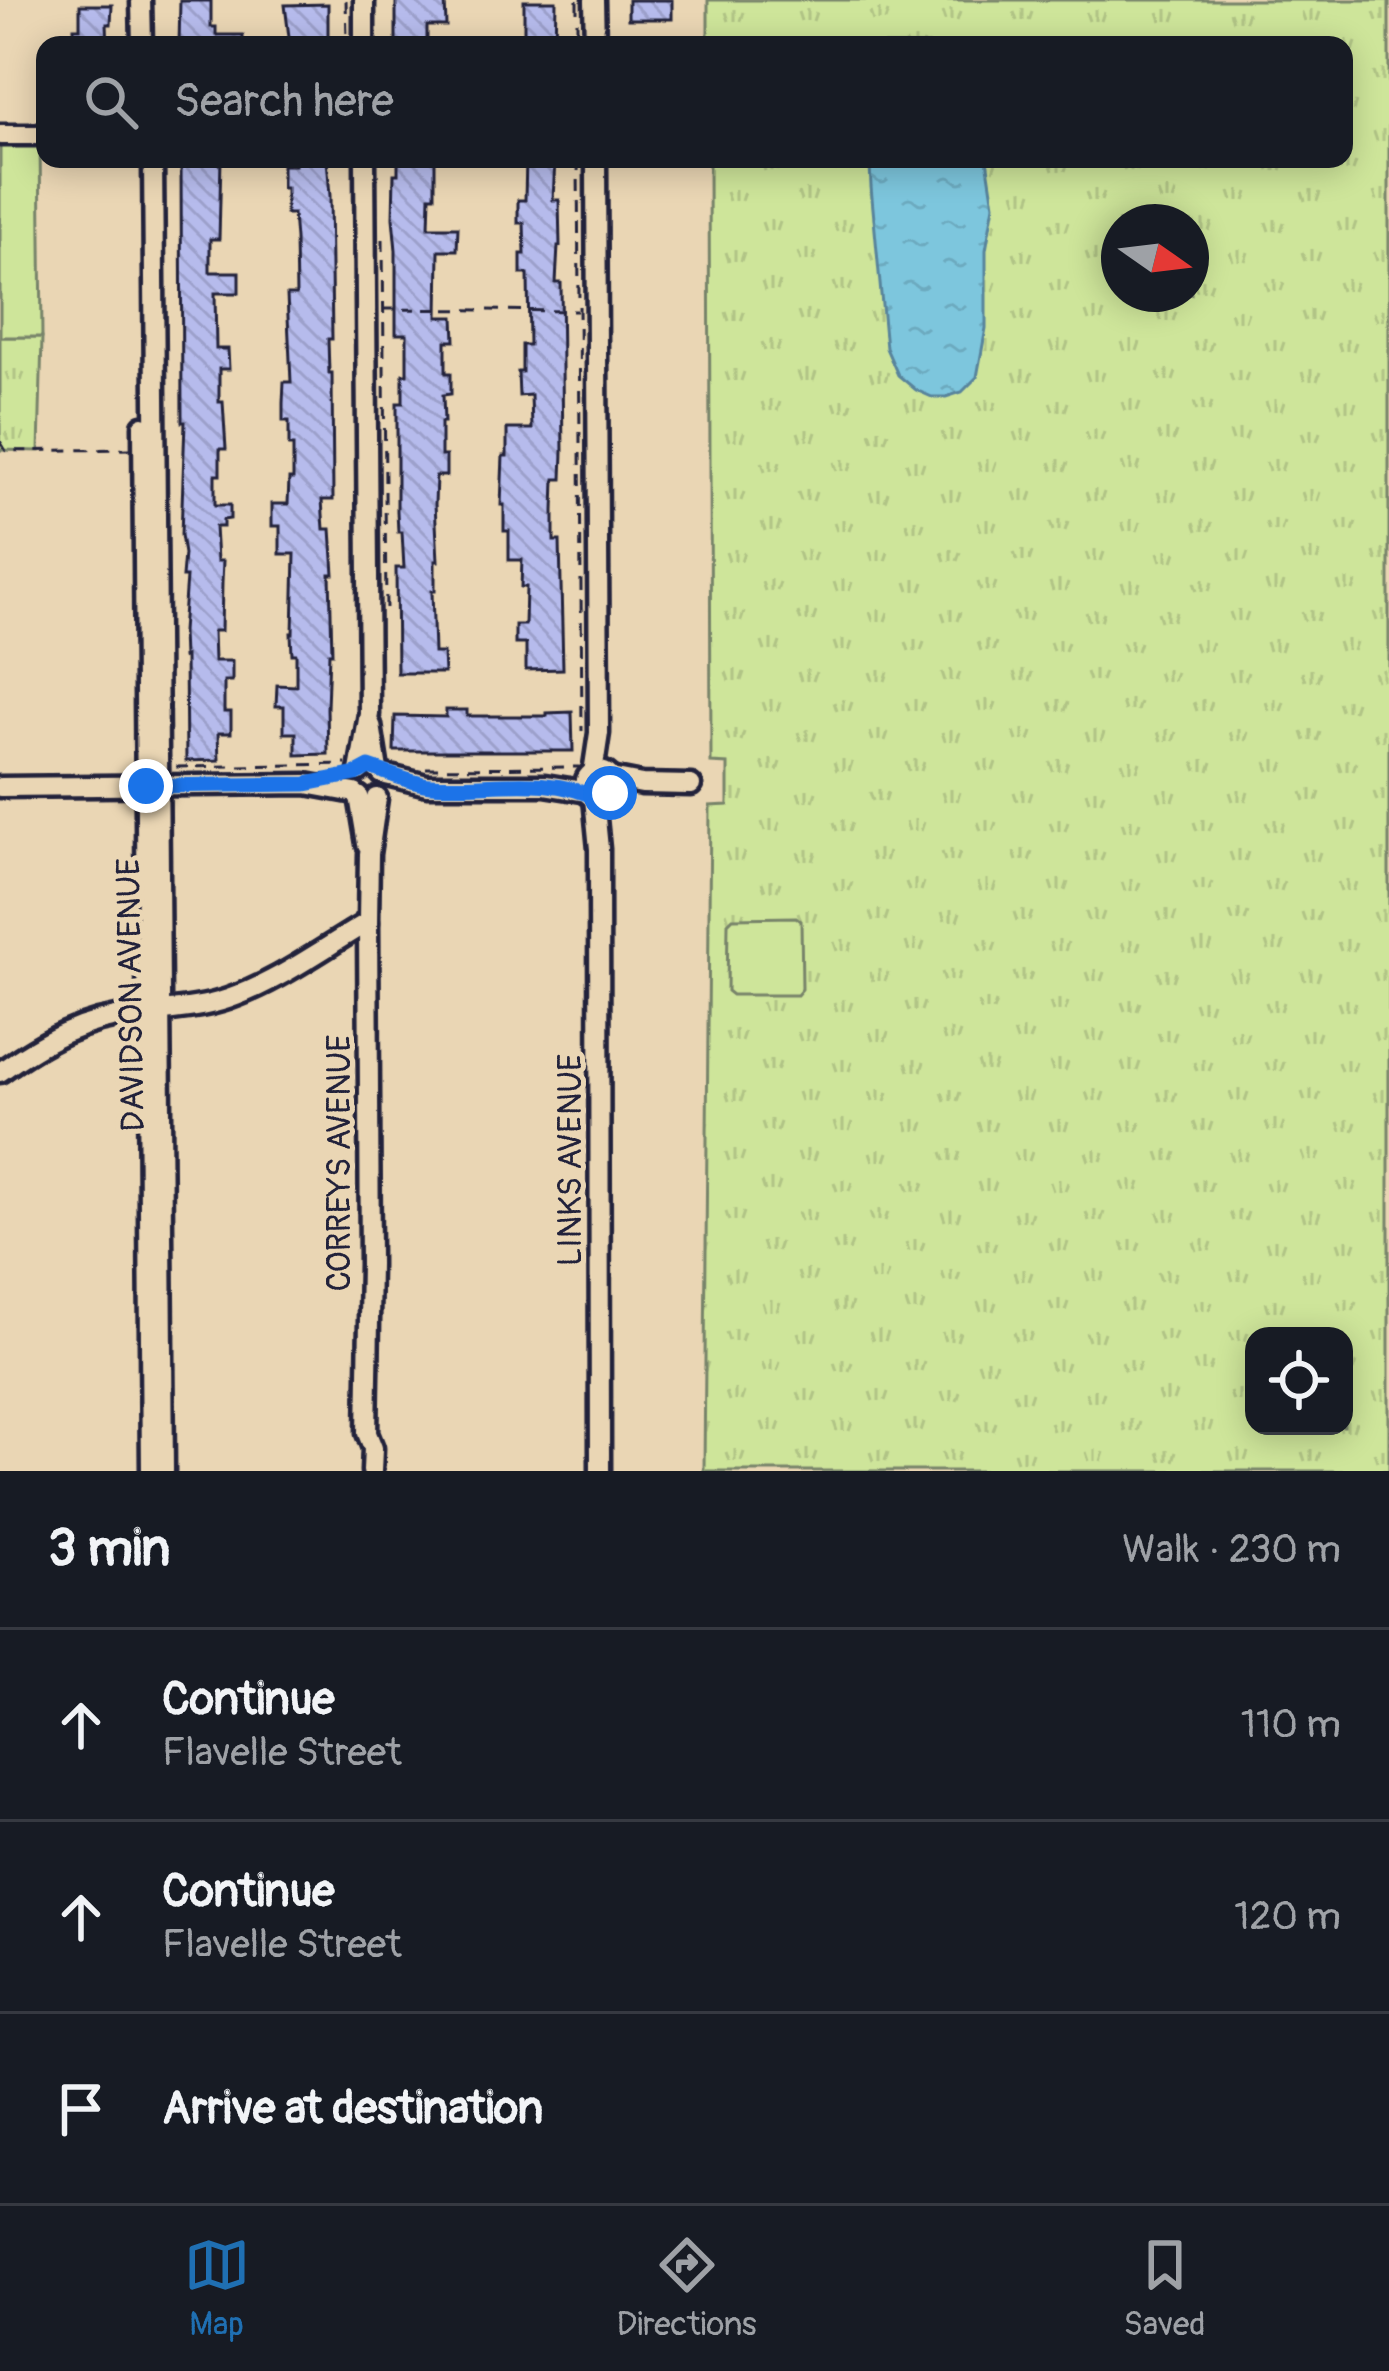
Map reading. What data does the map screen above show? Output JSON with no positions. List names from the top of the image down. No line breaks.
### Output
{"streets":{"street":["DAVIDSON AVENUE","LINKS AVENUE","CORREYS AVENUE"]},"north":"right","page":{"search":"Search here","heading":["3 min","Walk · 230 m"],"list":[["Continue","Flavelle Street","110 m"],["Continue","Flavelle Street","120 m"],"Arrive at destination"],"nav":["Map","Directions","Saved"]}}
